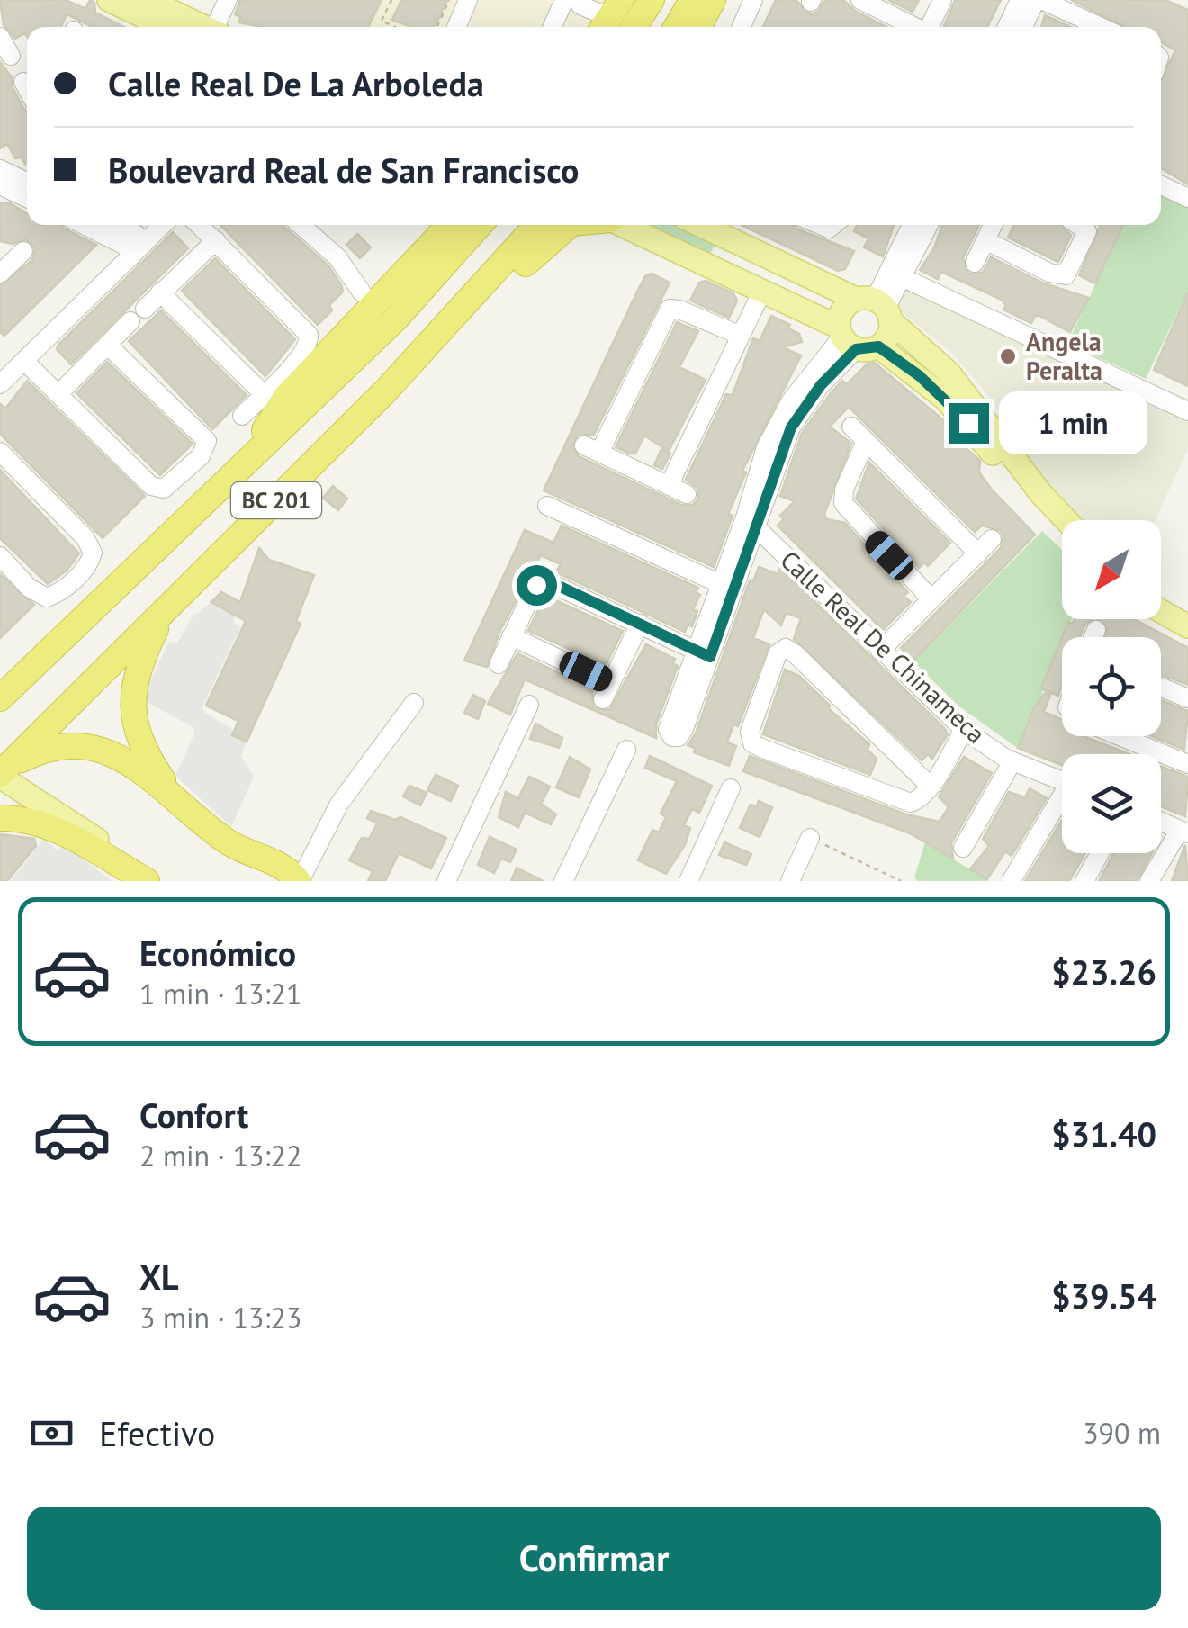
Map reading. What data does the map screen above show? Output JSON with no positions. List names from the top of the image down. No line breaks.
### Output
{"streets":{"highway":["BC 201"],"street":["Calle Real De Chinameca"]},"places":["Angela Peralta"],"north":"bottom left","page":{"banner":["Calle Real De La Arboleda","Boulevard Real de San Francisco"],"bubble":"1 min","list":[{"name":"Económico","note":"1 min · 13:21","value":"$23.26"},{"name":"Confort","note":"2 min · 13:22","value":"$31.40"},{"name":"XL","note":"3 min · 13:23","value":"$39.54"}],"pay":["Efectivo","390 m"],"buttons":"Confirmar"}}
